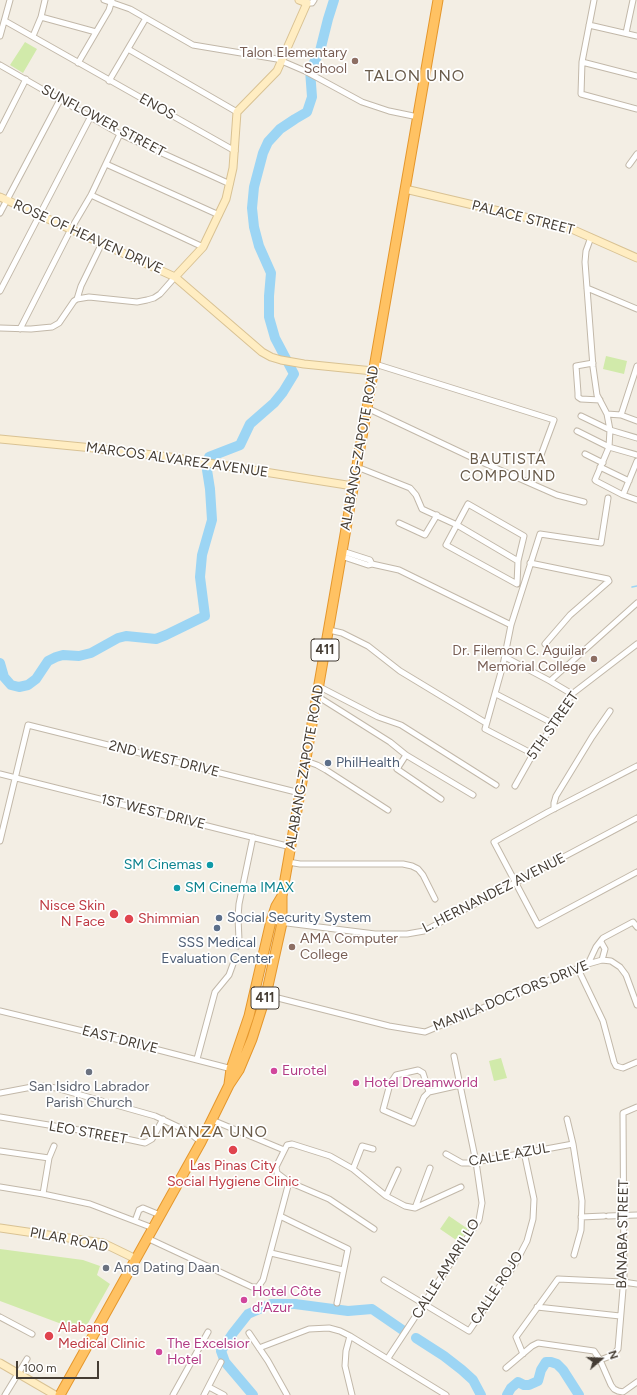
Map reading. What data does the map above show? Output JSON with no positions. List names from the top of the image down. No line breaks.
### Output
{"streets":{"highway":["ALABANG-ZAPOTE ROAD","411"],"street":["ENOS","SUNFLOWER STREET","PALACE STREET","ROSE OF HEAVEN DRIVE","MARCOS ALVAREZ AVENUE","5TH STREET","2ND WEST DRIVE","1ST WEST DRIVE","L. HERNANDEZ AVENUE","MANILA DOCTORS DRIVE","EAST DRIVE","LEO STREET","CALLE AZUL","BANABA STREET","PILAR ROAD","CALLE AMARILLO","CALLE ROJO"]},"crossings":[["PALACE STREET","ALABANG-ZAPOTE ROAD"],["ROSE OF HEAVEN DRIVE","ALABANG-ZAPOTE ROAD"],["ALABANG-ZAPOTE ROAD","MARCOS ALVAREZ AVENUE"],["ALABANG-ZAPOTE ROAD","2ND WEST DRIVE"],["ALABANG-ZAPOTE ROAD","1ST WEST DRIVE"],["ALABANG-ZAPOTE ROAD","L. HERNANDEZ AVENUE"],["ALABANG-ZAPOTE ROAD","MANILA DOCTORS DRIVE"],["ALABANG-ZAPOTE ROAD","EAST DRIVE"],["ALABANG-ZAPOTE ROAD","PILAR ROAD"],["2ND WEST DRIVE","1ST WEST DRIVE"],["CALLE AZUL","CALLE AMARILLO"],["CALLE AZUL","CALLE ROJO"],["CALLE AMARILLO","CALLE ROJO"]],"districts":["TALON UNO","BAUTISTA COMPOUND","ALMANZA UNO"],"places":["Talon Elementary School","Dr. Filemon C. Aguilar Memorial College","PhilHealth","SM Cinemas","SM Cinema IMAX","Nisce Skin N Face","Social Security System","Shimmian","SSS Medical Evaluation Center","AMA Computer College","Eurotel","San Isidro Labrador Parish Church","Hotel Dreamworld","Las Pinas City Social Hygiene Clinic","Ang Dating Daan","Hotel Côte d'Azur","Alabang Medical Clinic","The Excelsior Hotel"],"scale_bar":"100 m","north":"right"}
